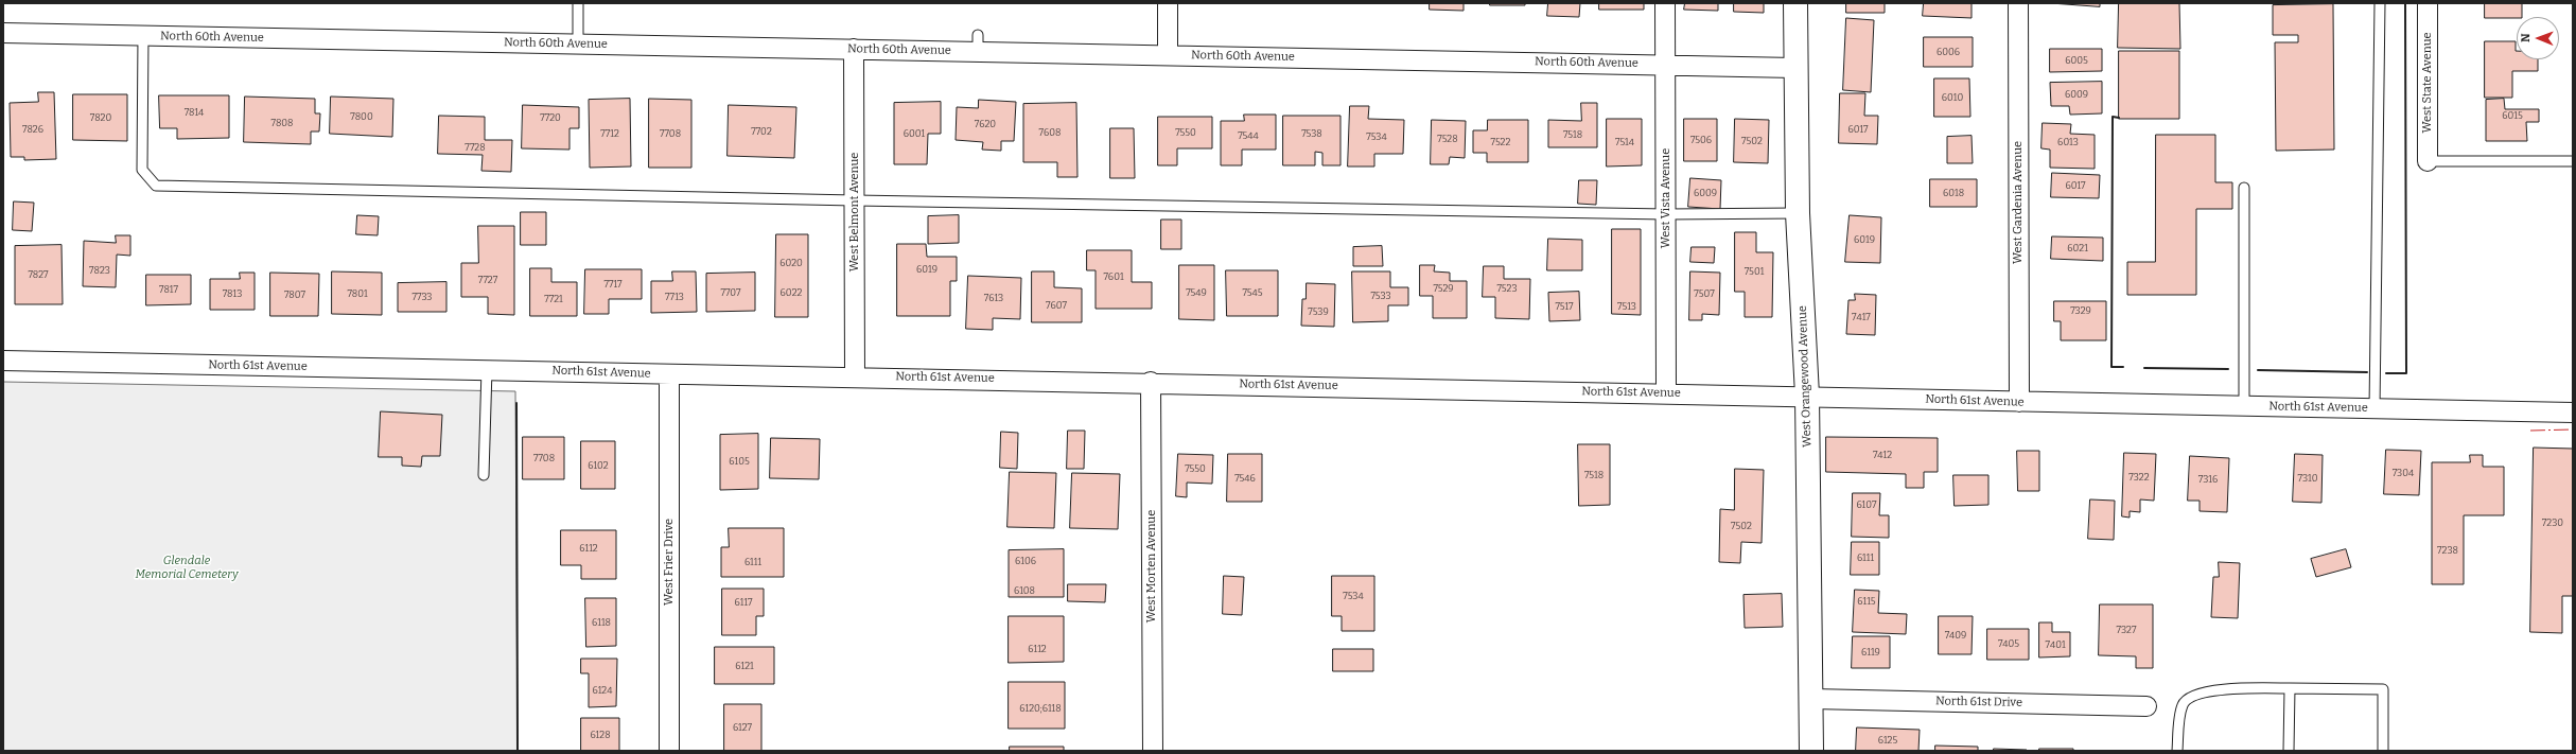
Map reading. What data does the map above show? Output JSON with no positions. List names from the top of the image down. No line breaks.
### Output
{"streets":{"street":["North 60th Avenue","West State Avenue","West Vista Avenue","West Gardenia Avenue","West Belmont Avenue","North 61st Avenue","West Orangewood Avenue","West Frier Drive","West Morten Avenue","North 61st Drive"]},"crossings":[["North 60th Avenue","West Vista Avenue"],["North 60th Avenue","West Belmont Avenue"],["North 60th Avenue","West Orangewood Avenue"],["West Vista Avenue","North 61st Avenue"],["West Gardenia Avenue","North 61st Avenue"],["West Belmont Avenue","North 61st Avenue"],["North 61st Avenue","West Orangewood Avenue"],["North 61st Avenue","West Frier Drive"],["North 61st Avenue","West Morten Avenue"],["West Orangewood Avenue","North 61st Drive"]],"parks":["Glendale Memorial Cemetery"],"house_numbers":["6006","6005","6009","6010","7814","6015","7800","7820","7720","7808","7620","7826","6017","7702","7608","7550","7712","7708","6001","7538","7518","7544","7534","7528","7506","7502","7522","7514","6013","7728","6017","6009","6018","6019","6021","6020","6019","7823","7501","7827","7601","7727","7717","7529","7523","7817","7707","6022","7549","7545","7813","7801","7507","7807","7533","7733","7713","7613","7721","7607","7517","7513","7329","7539","7417","7412","7708","6105","6102","7550","7304","7518","7322","7546","7310","7316","6107","7230","7502","6112","7238","6111","6106","6111","6108","7534","6115","6117","6118","7327","7409","7405","7401","6112","6119","6121","6124","6120;6118","6127","6128","6125"],"north":"left"}
